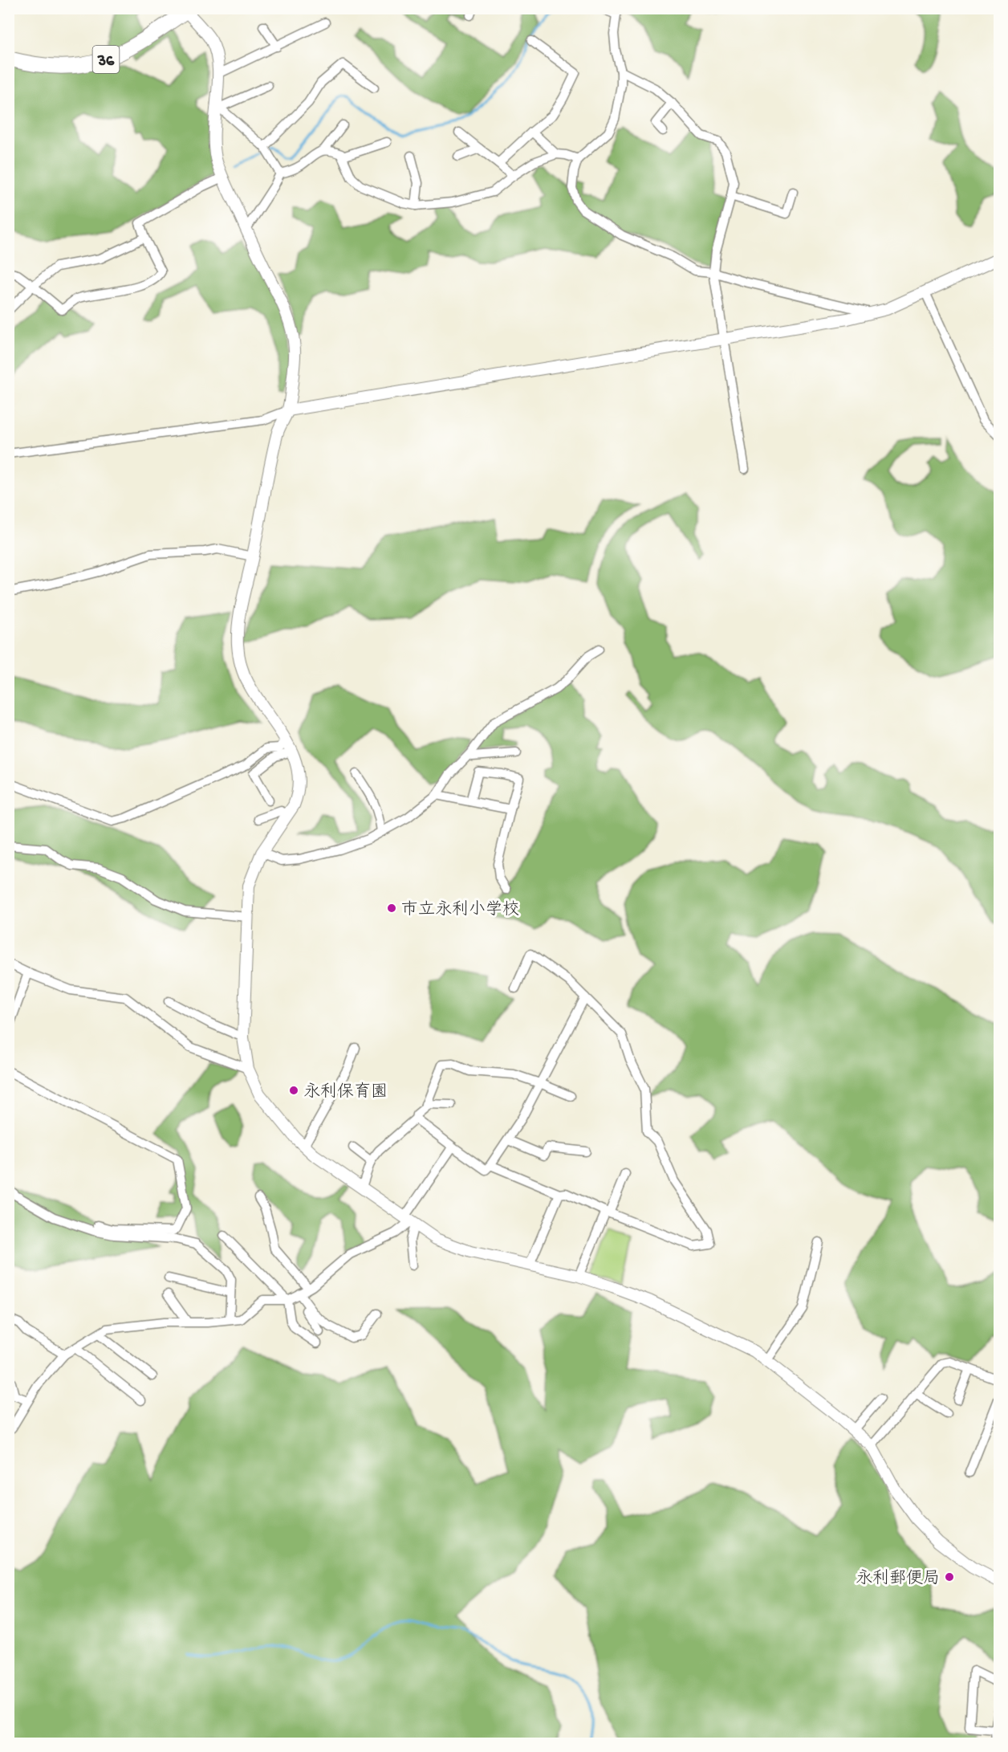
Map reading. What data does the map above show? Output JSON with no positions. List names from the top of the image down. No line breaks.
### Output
{"streets":{"main road":["36"]},"places":["市立永利小学校","永利保育園","永利郵便局"]}
